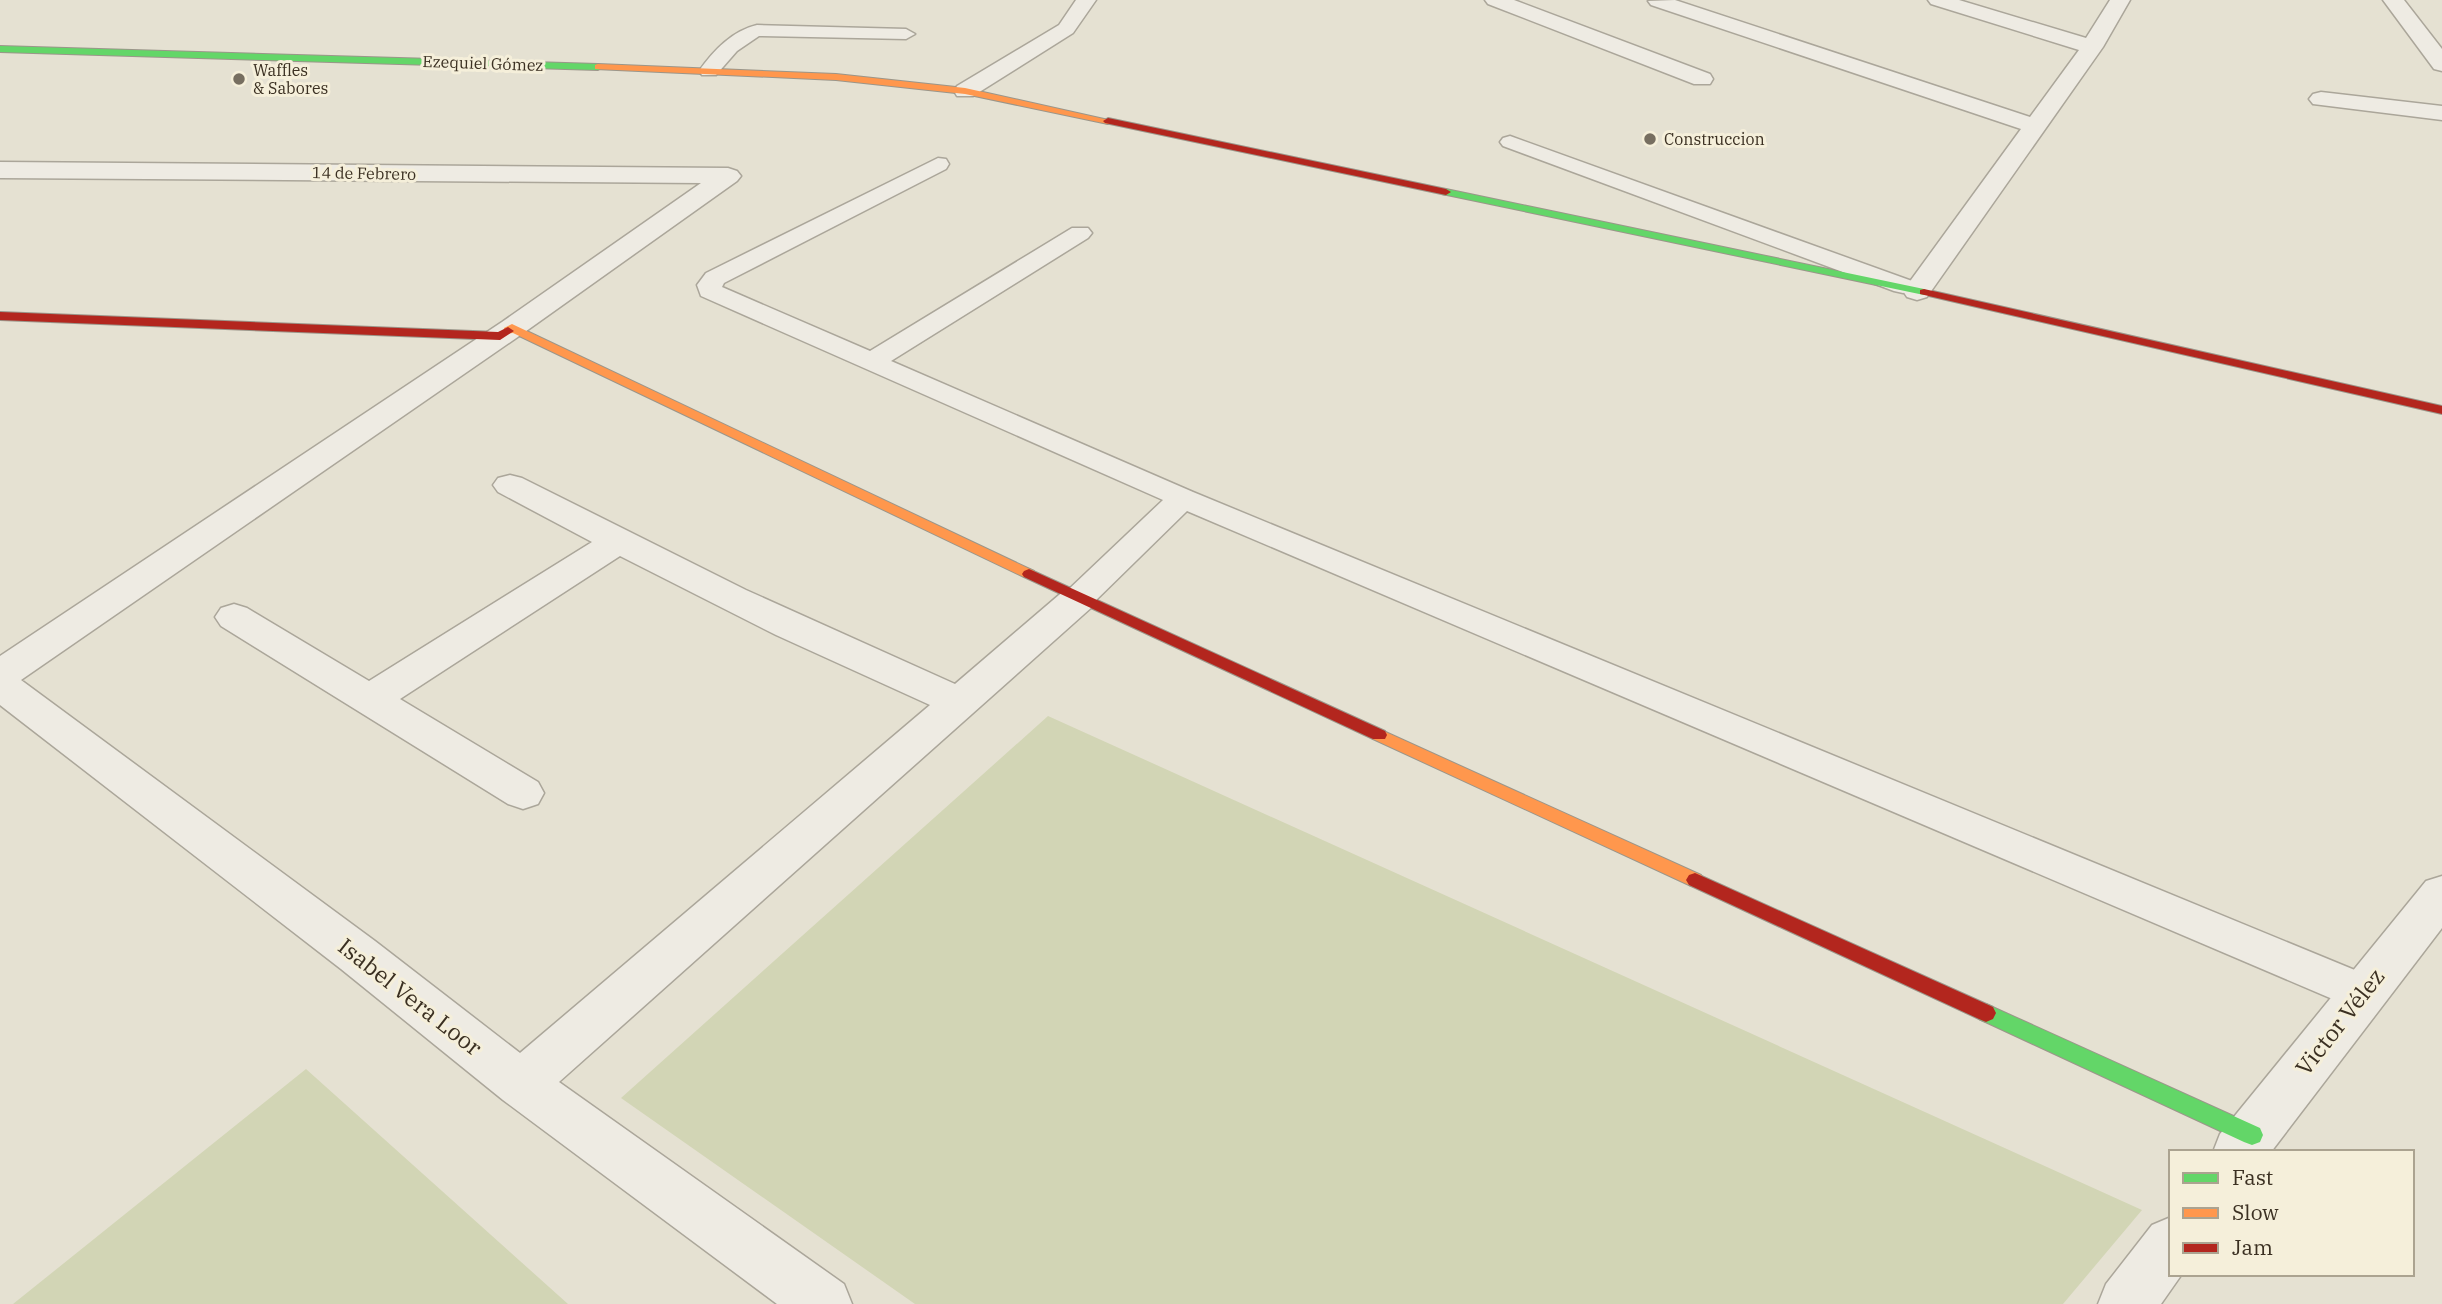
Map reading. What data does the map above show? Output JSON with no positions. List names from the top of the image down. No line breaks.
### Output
{"streets":{"street":["Ezequiel Gómez","14 de Febrero","Isabel Vera Loor","Victor Vélez"]},"places":["Waffles & Sabores","Construccion"],"legend":["Fast","Slow","Jam"]}
